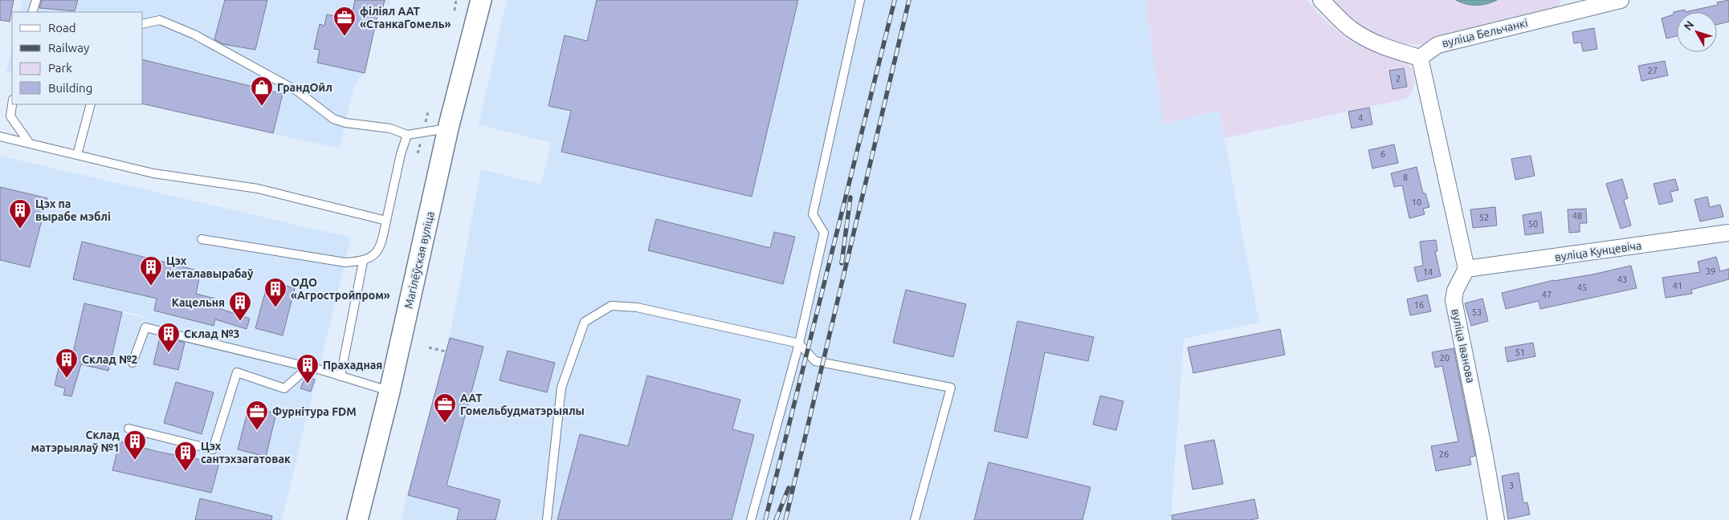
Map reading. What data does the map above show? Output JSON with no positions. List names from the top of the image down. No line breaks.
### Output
{"streets":{"street":["вуліца Бельчанкі","вуліца Кунцевіча","Магілёўская вуліца","вуліца Іванова"]},"crossings":[["вуліца Кунцевіча","вуліца Іванова"]],"places":{"office":["філіял ААТ «СтанкаГомель»","ААТ Гомельбудматэрыялы","Фурнітура FDM"],"shop":["ГрандОйл"],"building":["Цэх па вырабе мэблі","Цэх металавырабаў","ОДО «Агростройпром»","Кацельня","Склад №3","Склад №2","Прахадная","Склад матэрыялаў №1","Цэх сантэхзагатовак"]},"house_numbers":["27","2","4","6","8","10","48","52","50","39","14","43","41","45","47","16","53","51","20","26","3"],"legend":["Road","Railway","Park","Building"],"north":"top left"}
